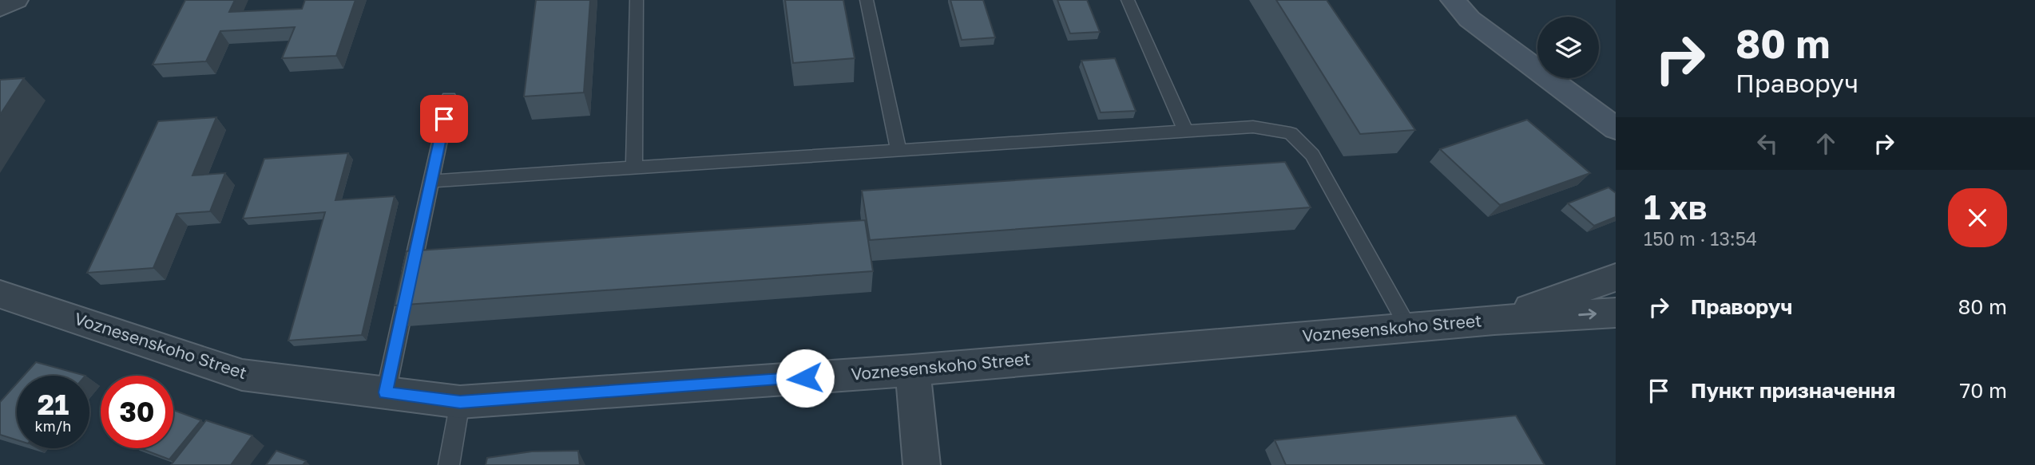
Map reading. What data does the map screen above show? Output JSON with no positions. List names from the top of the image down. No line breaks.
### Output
{"streets":{"street":["Voznesenskoho Street"]},"page":{"turn":["80 m","Праворуч"],"heading":["1 хв","150 m · 13:54"],"list":[{"name":"Праворуч","value":"80 m"},{"name":"Пункт призначення","value":"70 m"}],"speed":"21 km/h","limit":"30"}}
